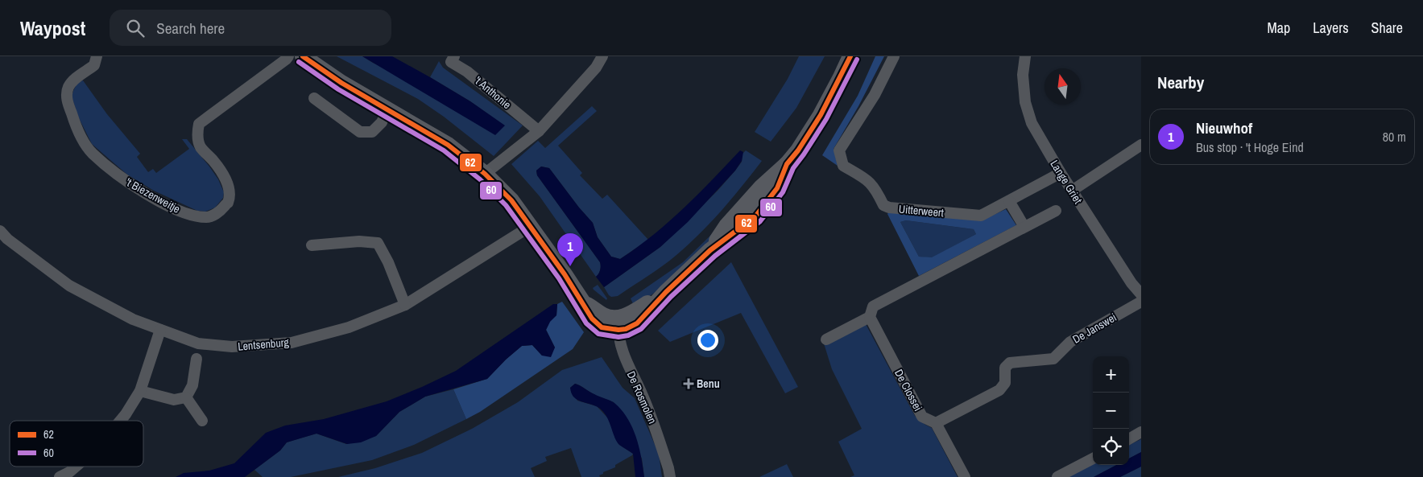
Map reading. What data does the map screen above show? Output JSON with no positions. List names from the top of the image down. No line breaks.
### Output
{"streets":{"street":["'t Anthonie","Lange Griet","'t Biezenweitje","Uitterweert","De Janswei","Lentsenburg","De Clossei","De Rosmolen"]},"crossings":[["Lange Griet","Uitterweert"],["De Janswei","De Clossei"]],"places":{"health":["Benu"]},"lines":["transit line 62","transit line 60"],"legend":["62","60"],"north":"top","page":{"header":"Waypost","search":"Search here","nav":["Map","Layers","Share"],"heading":"Nearby","list":[{"mark":"1","name":"Nieuwhof","note":"Bus stop · 't Hoge Eind","value":"80 m"}],"pins":"1","map_buttons":["+","−"]}}
